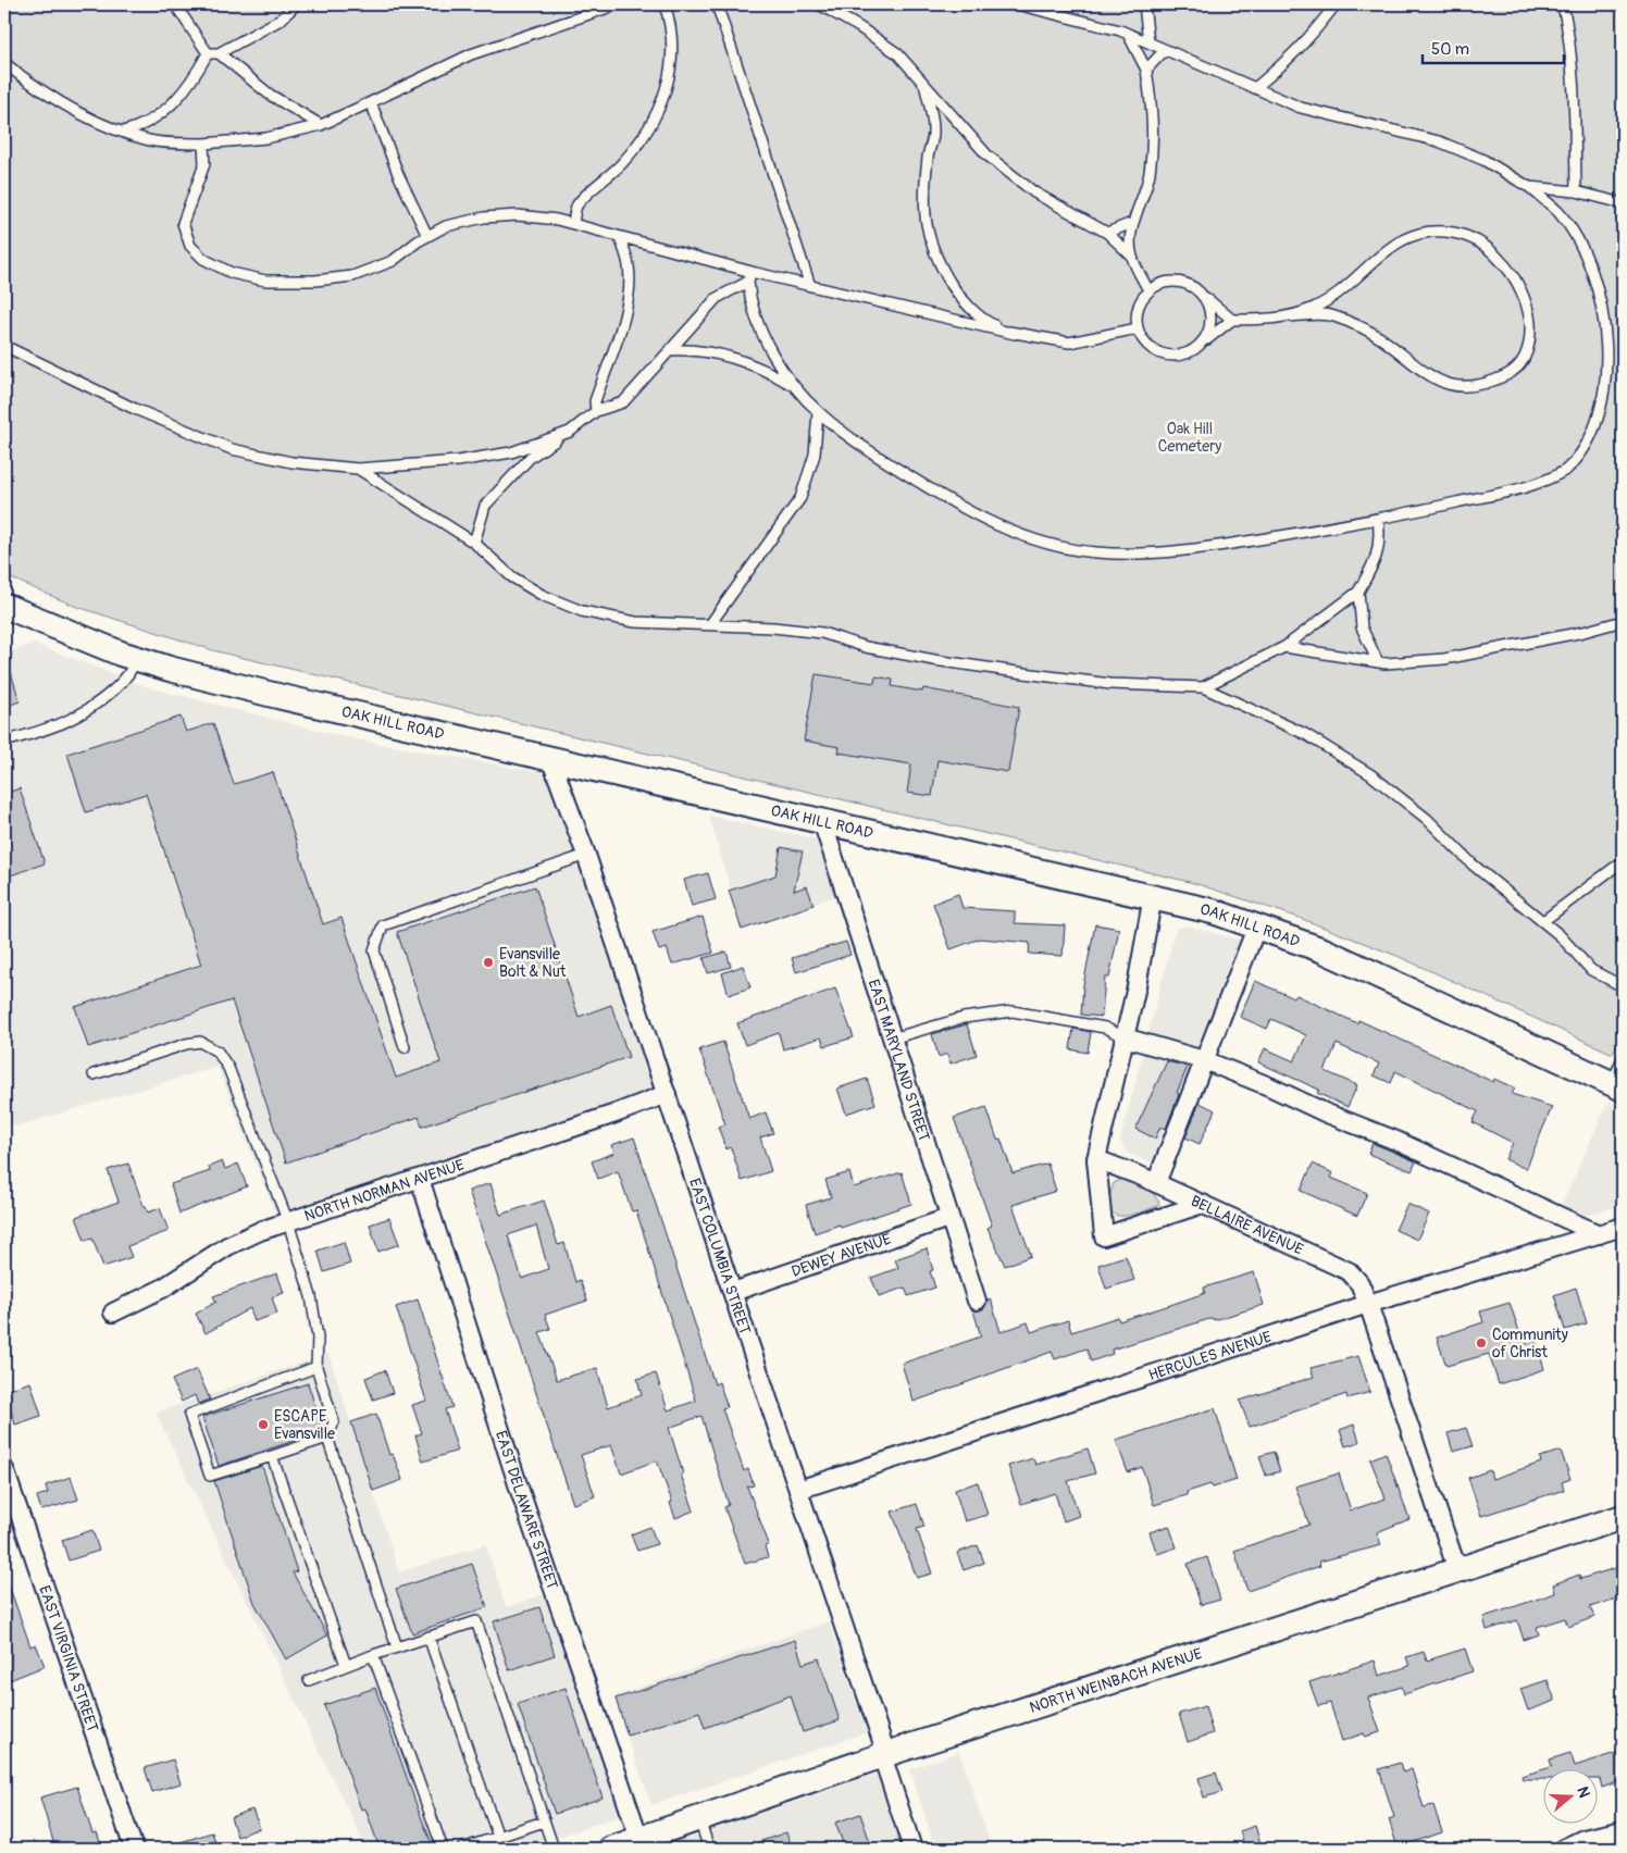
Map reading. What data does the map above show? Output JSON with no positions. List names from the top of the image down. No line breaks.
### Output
{"streets":{"main road":["OAK HILL ROAD","NORTH WEINBACH AVENUE"],"street":["EAST MARYLAND STREET","NORTH NORMAN AVENUE","BELLAIRE AVENUE","EAST COLUMBIA STREET","DEWEY AVENUE","HERCULES AVENUE","EAST DELAWARE STREET","EAST VIRGINIA STREET"]},"crossings":[["OAK HILL ROAD","EAST MARYLAND STREET"],["OAK HILL ROAD","EAST COLUMBIA STREET"],["EAST MARYLAND STREET","DEWEY AVENUE"],["NORTH NORMAN AVENUE","EAST COLUMBIA STREET"],["NORTH NORMAN AVENUE","EAST DELAWARE STREET"],["BELLAIRE AVENUE","HERCULES AVENUE"],["BELLAIRE AVENUE","NORTH WEINBACH AVENUE"],["EAST COLUMBIA STREET","DEWEY AVENUE"],["EAST COLUMBIA STREET","HERCULES AVENUE"],["EAST COLUMBIA STREET","NORTH WEINBACH AVENUE"],["EAST DELAWARE STREET","NORTH WEINBACH AVENUE"]],"parks":["Oak Hill Cemetery"],"places":["Evansville Bolt & Nut","Community of Christ","ESCAPE Evansville"],"scale_bar":"50 m","north":"right"}
